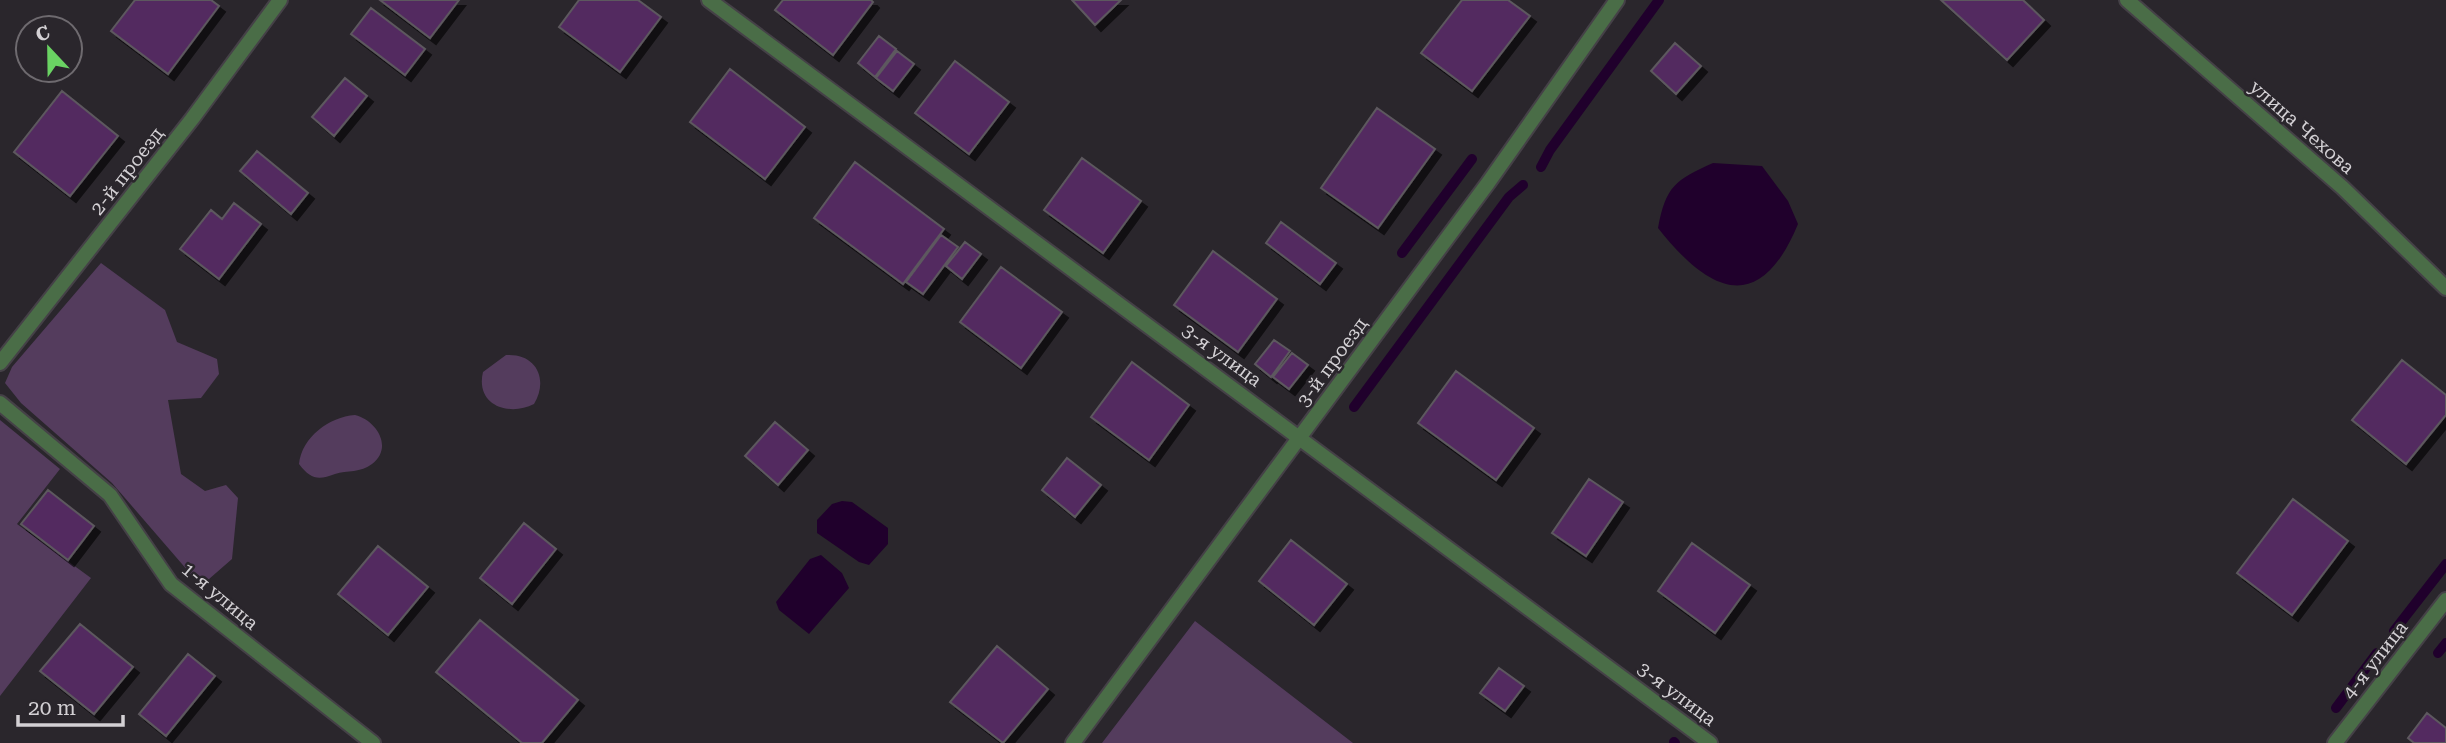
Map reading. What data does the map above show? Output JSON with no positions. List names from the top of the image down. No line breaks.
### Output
{"streets":{"street":["улица Чехова","2-й проезд","3-я улица","3-й проезд","1-я улица","4-я улица"]},"crossings":[["3-я улица","3-й проезд"]],"scale_bar":"20 m","north":"top"}
